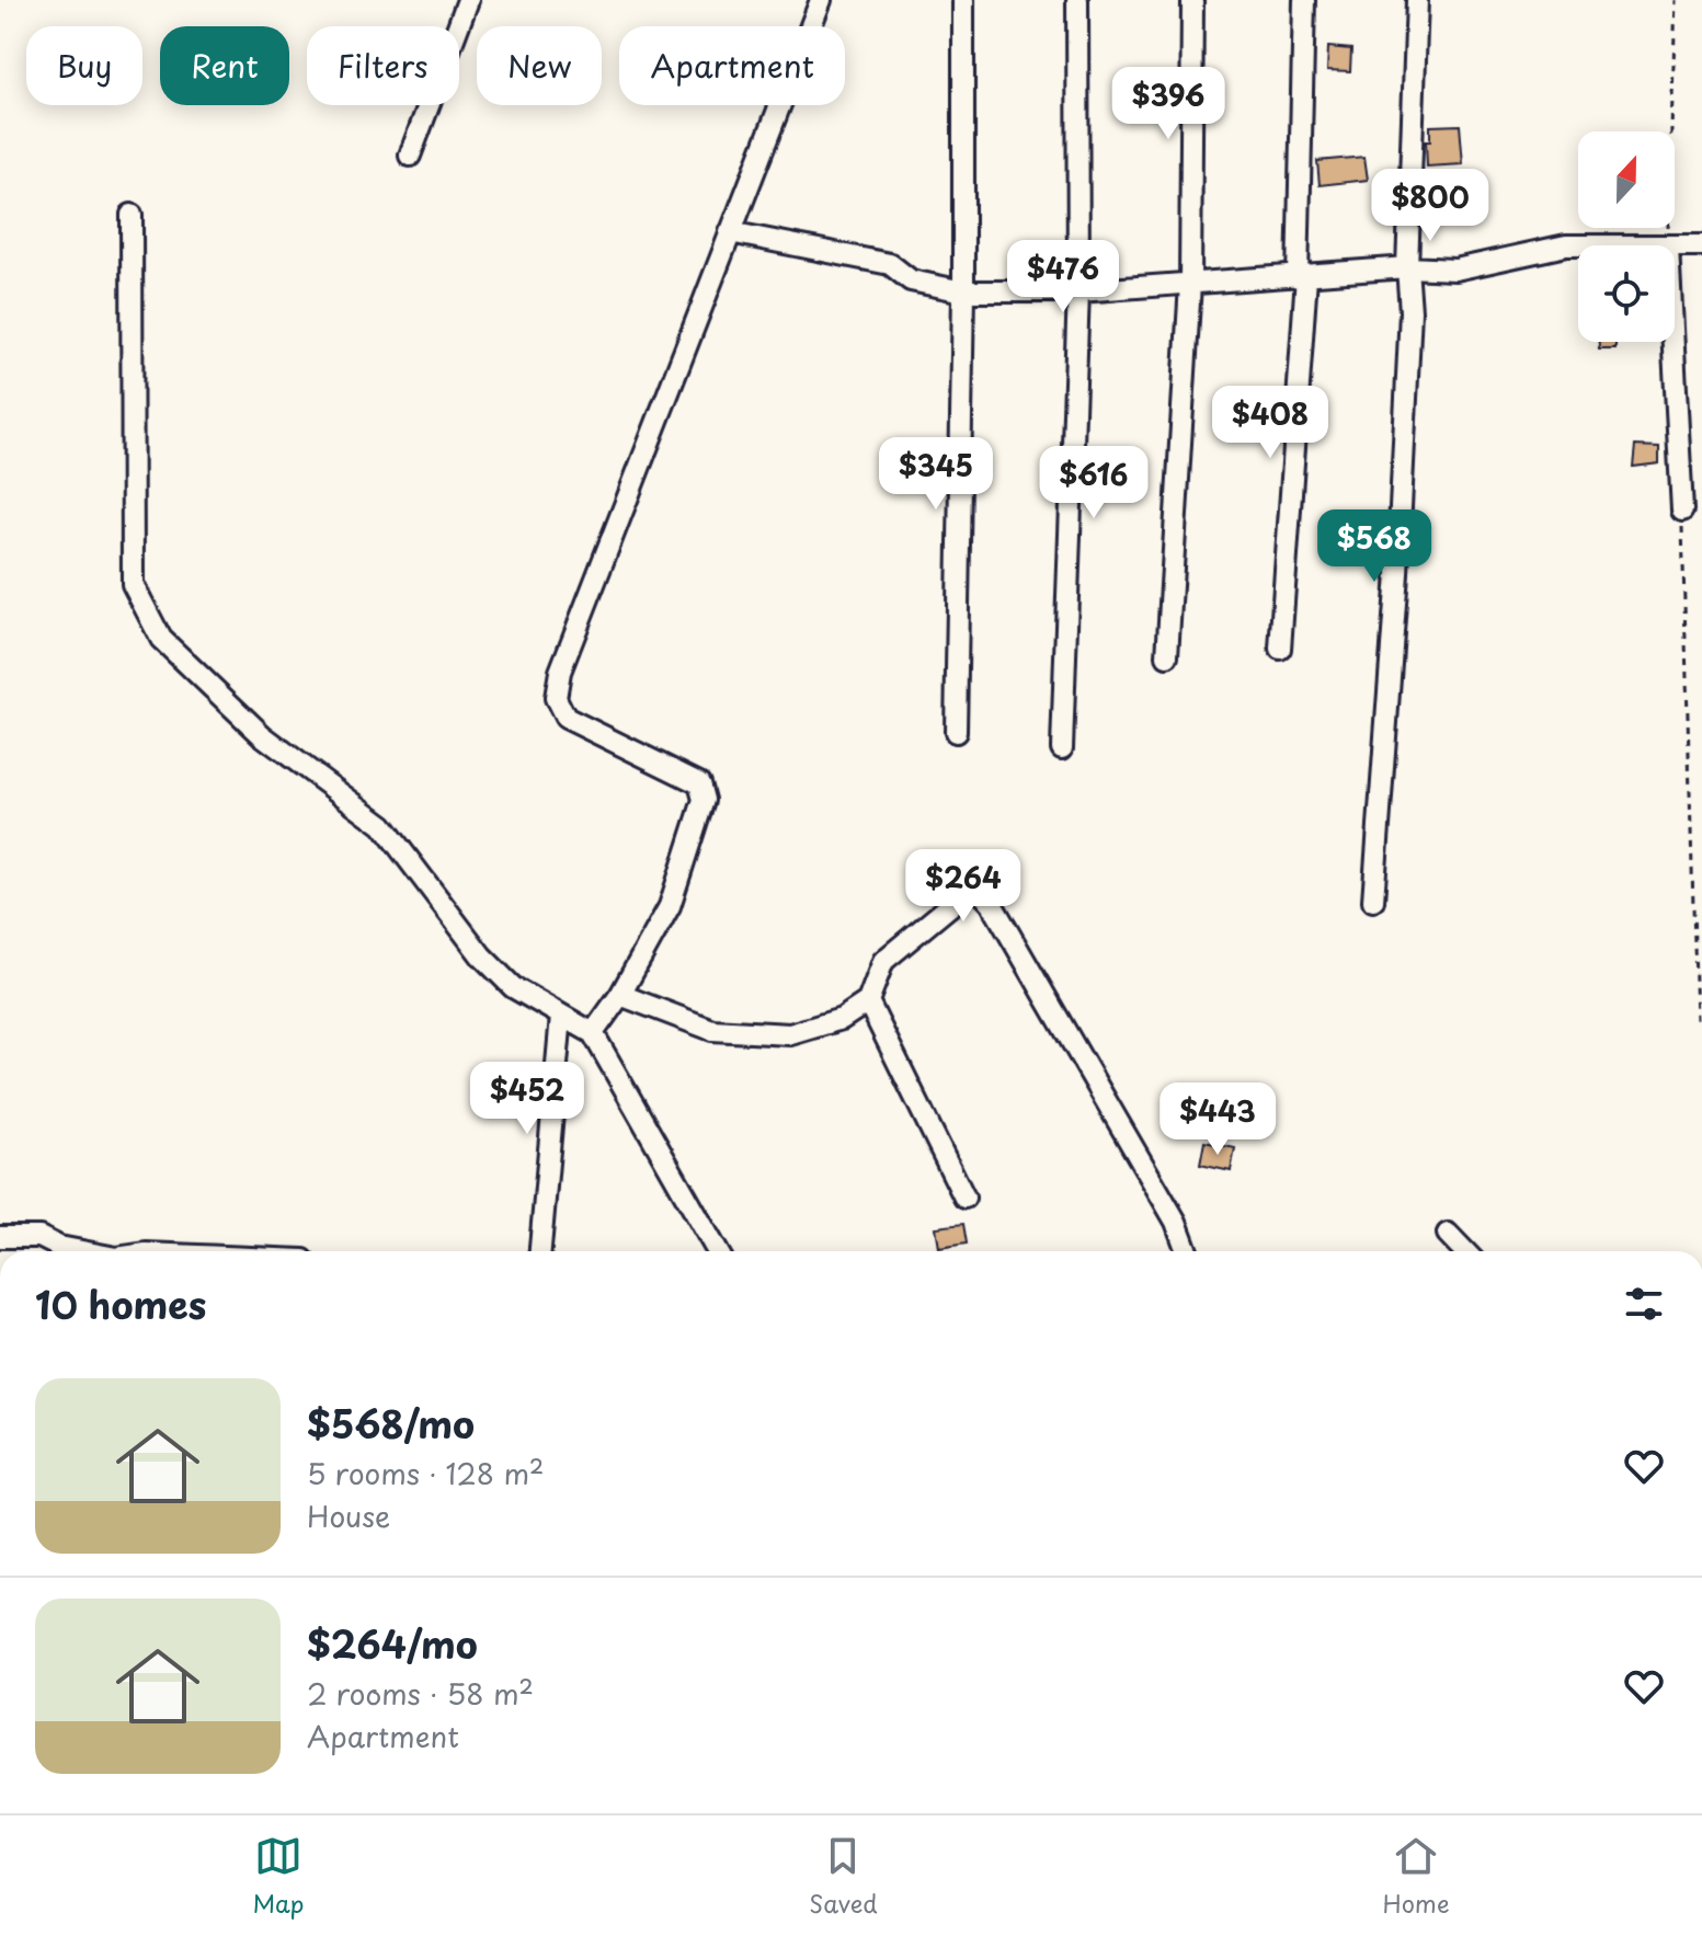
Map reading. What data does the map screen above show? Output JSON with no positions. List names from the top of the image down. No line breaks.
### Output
{"north":"top","page":{"chip":["Buy","Rent","Filters","New","Apartment"],"price":["$396","$800","$476","$408","$345","$616","$568","$264","$452","$443"],"heading":"10 homes","list":[{"name":"$568/mo","note":"5 rooms · 128 m² · House"},{"name":"$264/mo","note":"2 rooms · 58 m² · Apartment"}],"tabs":["Map","Saved","Home"]}}
